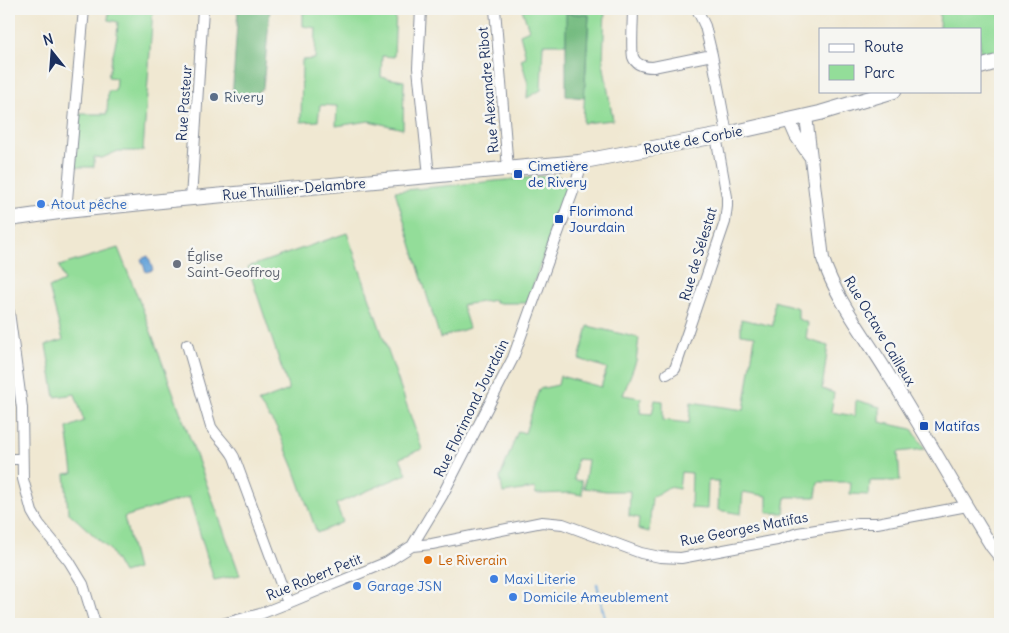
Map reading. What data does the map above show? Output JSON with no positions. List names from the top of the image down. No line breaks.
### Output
{"streets":{"main road":["Route de Corbie","Rue Thuillier-Delambre"],"street":["Rue Alexandre Ribot","Rue Pasteur","Rue de Sélestat","Rue Octave Cailleux","Rue Florimond Jourdain","Rue Georges Matifas","Rue Robert Petit"]},"crossings":[["Rue Alexandre Ribot","Rue Thuillier-Delambre"],["Rue Pasteur","Rue Thuillier-Delambre"],["Route de Corbie","Rue Thuillier-Delambre"],["Route de Corbie","Rue de Sélestat"],["Route de Corbie","Rue Octave Cailleux"],["Route de Corbie","Rue Florimond Jourdain"],["Rue Thuillier-Delambre","Rue Florimond Jourdain"],["Rue Octave Cailleux","Rue Georges Matifas"],["Rue Florimond Jourdain","Rue Georges Matifas"],["Rue Florimond Jourdain","Rue Robert Petit"],["Rue Georges Matifas","Rue Robert Petit"]],"places":{"other":["Rivery","Atout pêche","Église Saint-Geoffroy","Le Riverain","Maxi Literie","Garage JSN","Domicile Ameublement"],"transit":["Cimetière de Rivery","Florimond Jourdain","Matifas"]},"legend":["Route","Parc"],"north":"top"}
